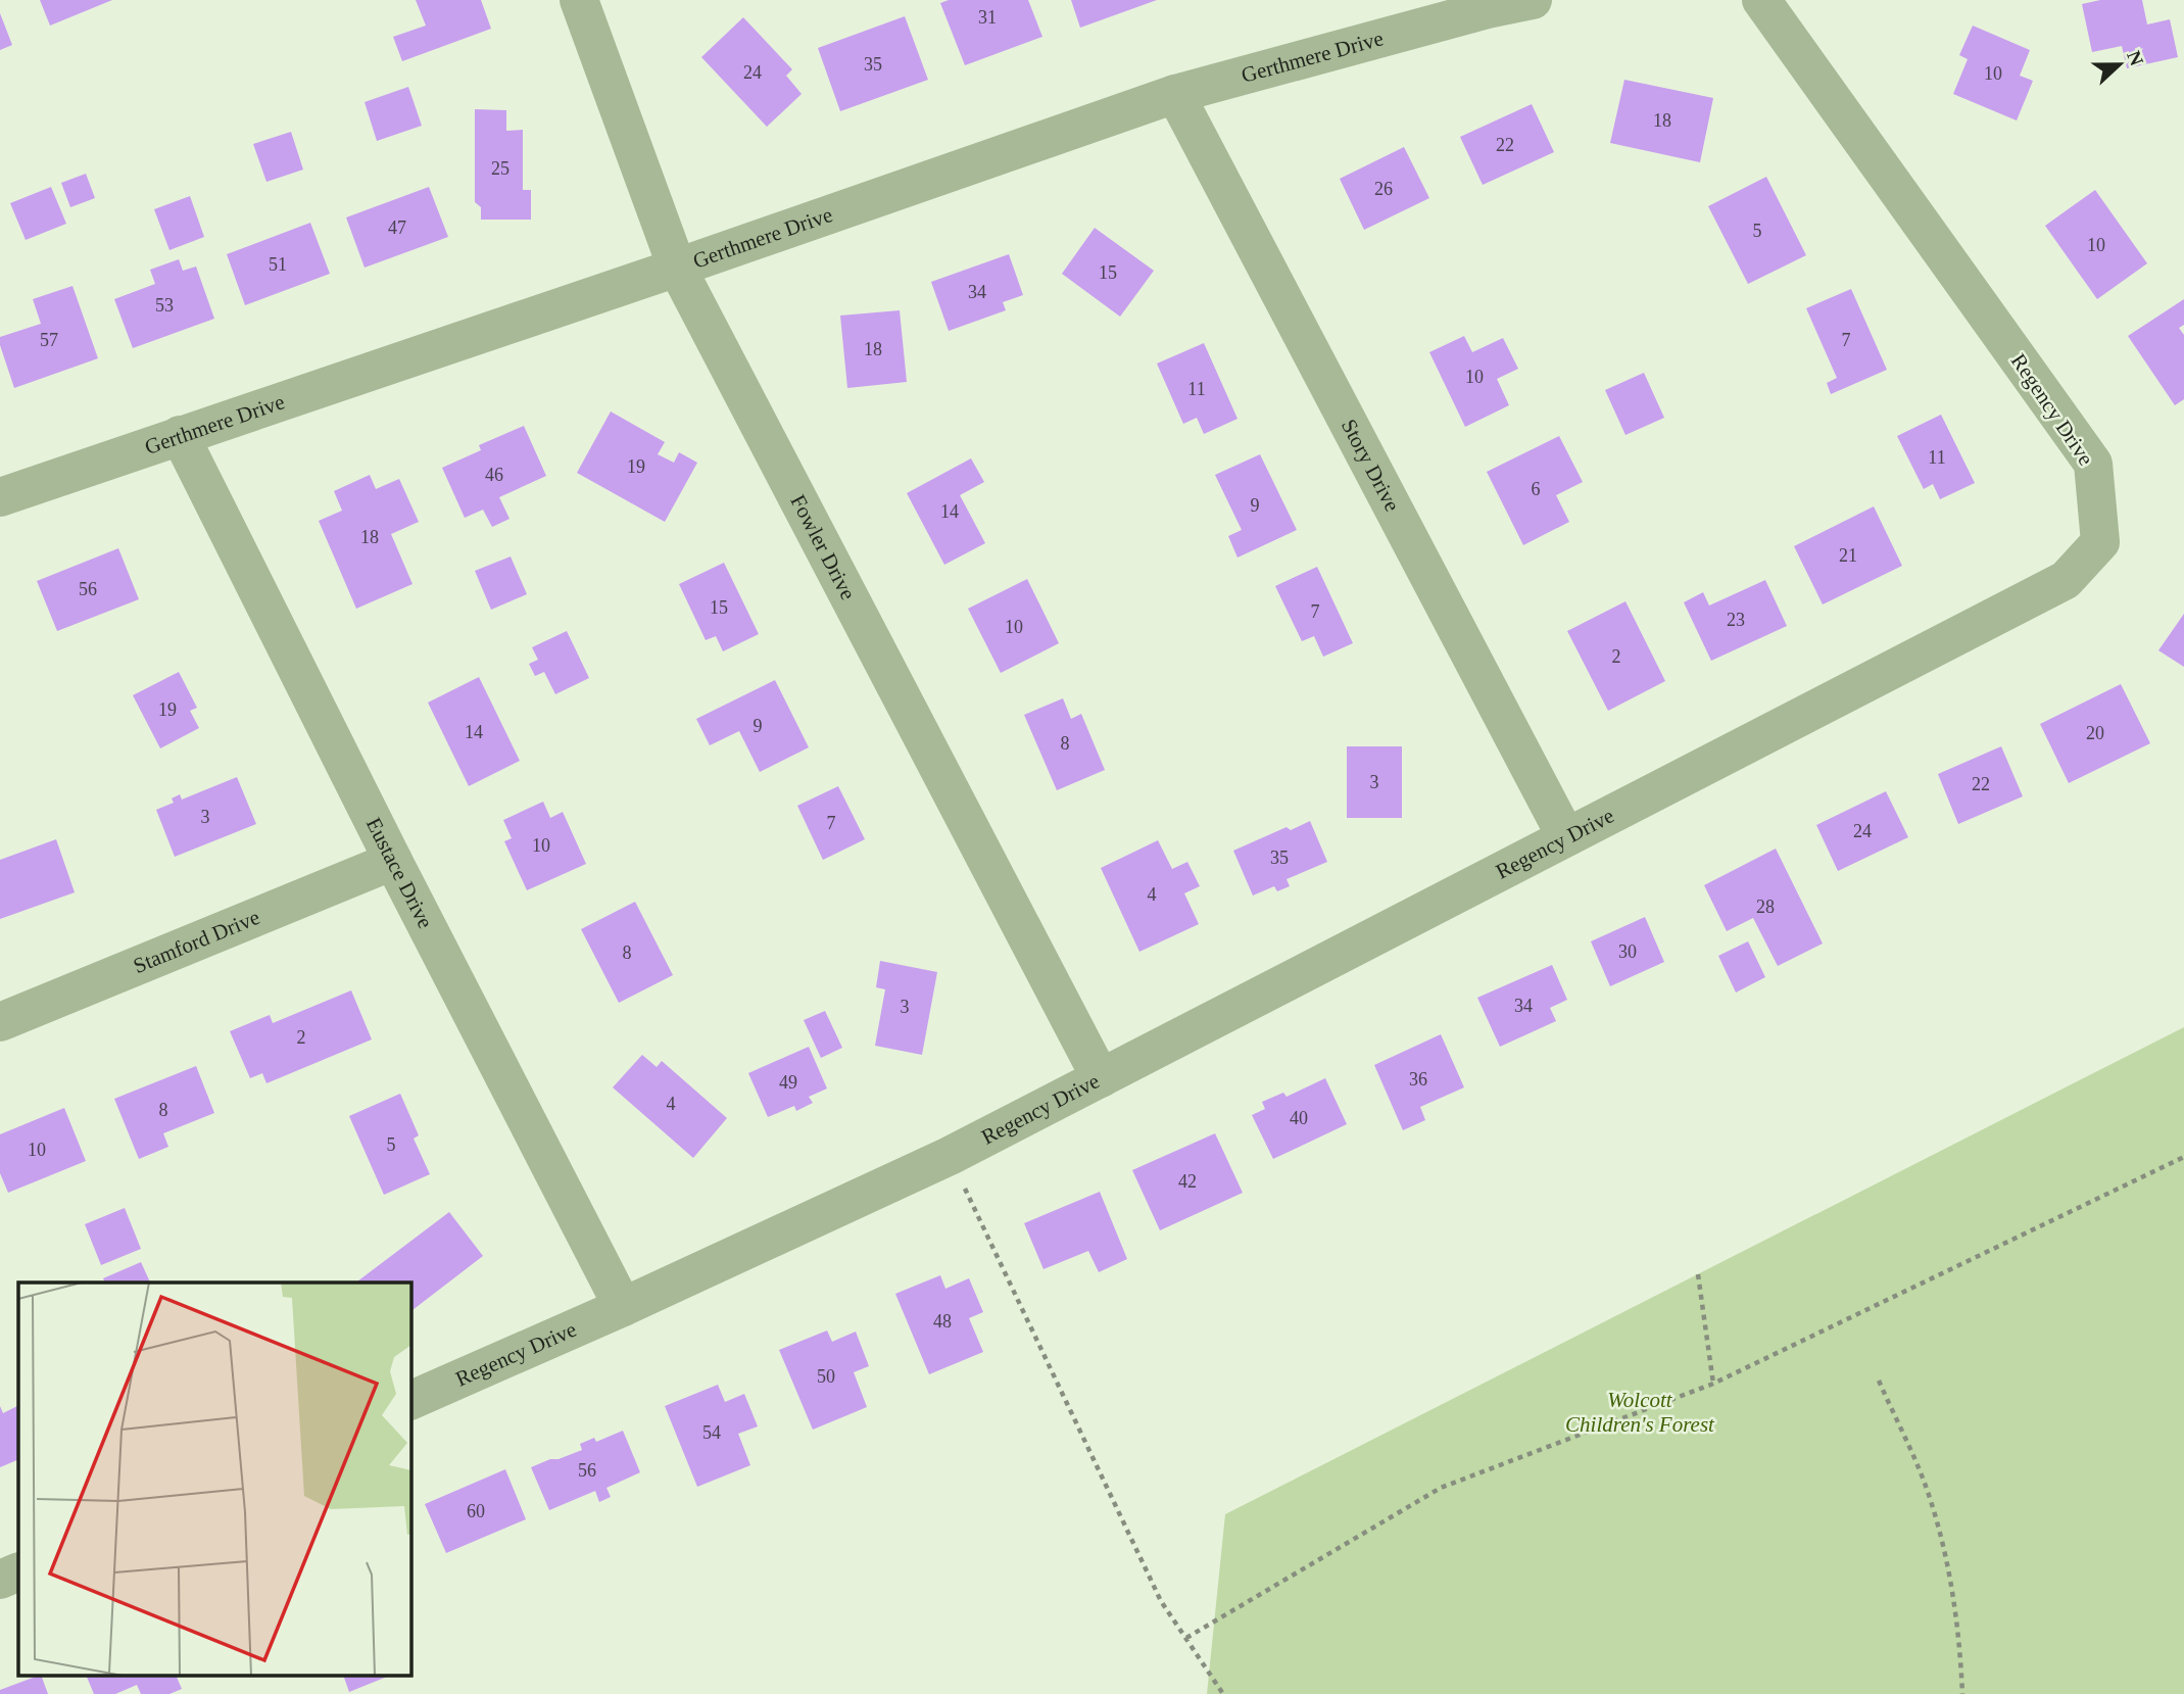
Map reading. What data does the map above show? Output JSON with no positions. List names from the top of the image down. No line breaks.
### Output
{"streets":{"street":["Gerthmere Drive","Regency Drive","Story Drive","Fowler Drive","Eustace Drive","Stamford Drive"]},"crossings":[["Gerthmere Drive","Story Drive"],["Gerthmere Drive","Fowler Drive"],["Gerthmere Drive","Eustace Drive"],["Regency Drive","Story Drive"],["Regency Drive","Fowler Drive"],["Regency Drive","Eustace Drive"],["Eustace Drive","Stamford Drive"]],"parks":["Wolcott Children's Forest"],"house_numbers":["31","35","24","10","18","22","25","26","47","5","10","51","15","34","53","57","7","18","10","11","11","19","46","6","9","14","18","21","56","15","7","23","10","2","19","9","14","20","8","3","22","3","7","24","10","35","4","28","30","8","34","3","2","36","49","4","8","40","5","10","42","48","50","54","56","60"],"north":"right"}
